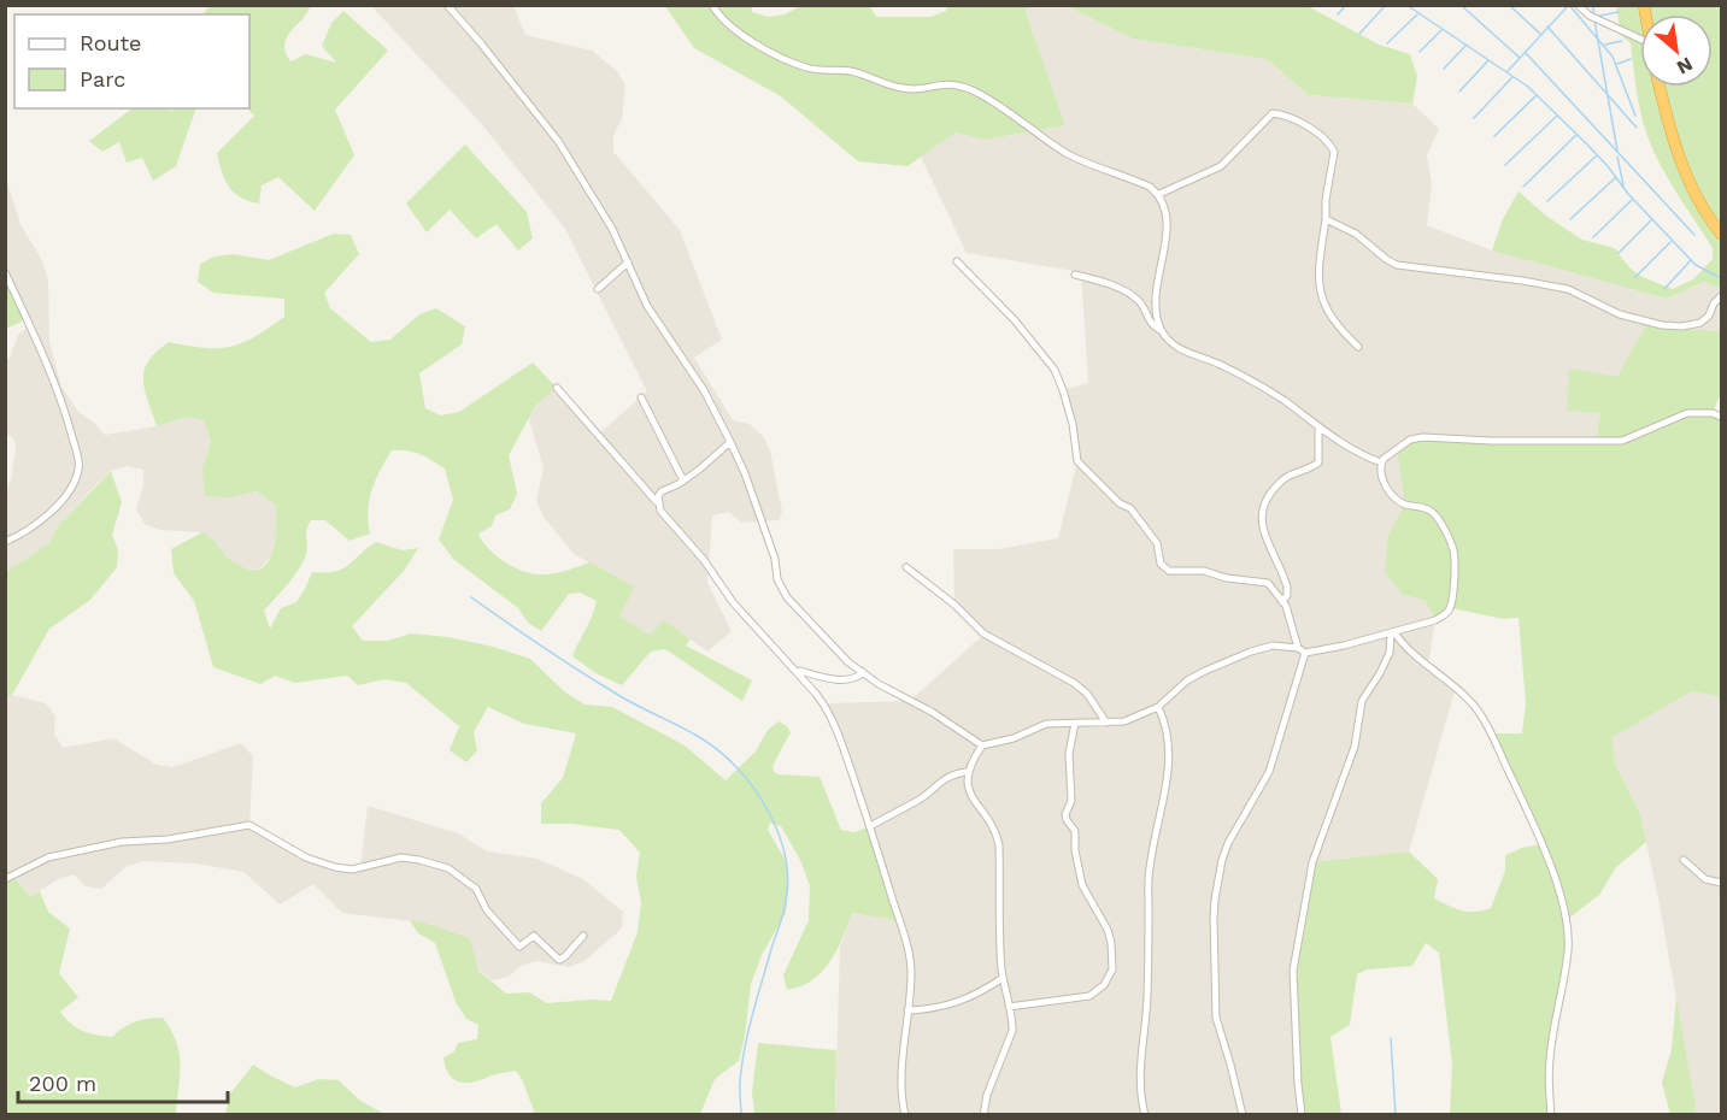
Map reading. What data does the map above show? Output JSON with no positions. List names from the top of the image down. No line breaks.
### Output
{"legend":["Route","Parc"],"scale_bar":"200 m","north":"bottom right"}
